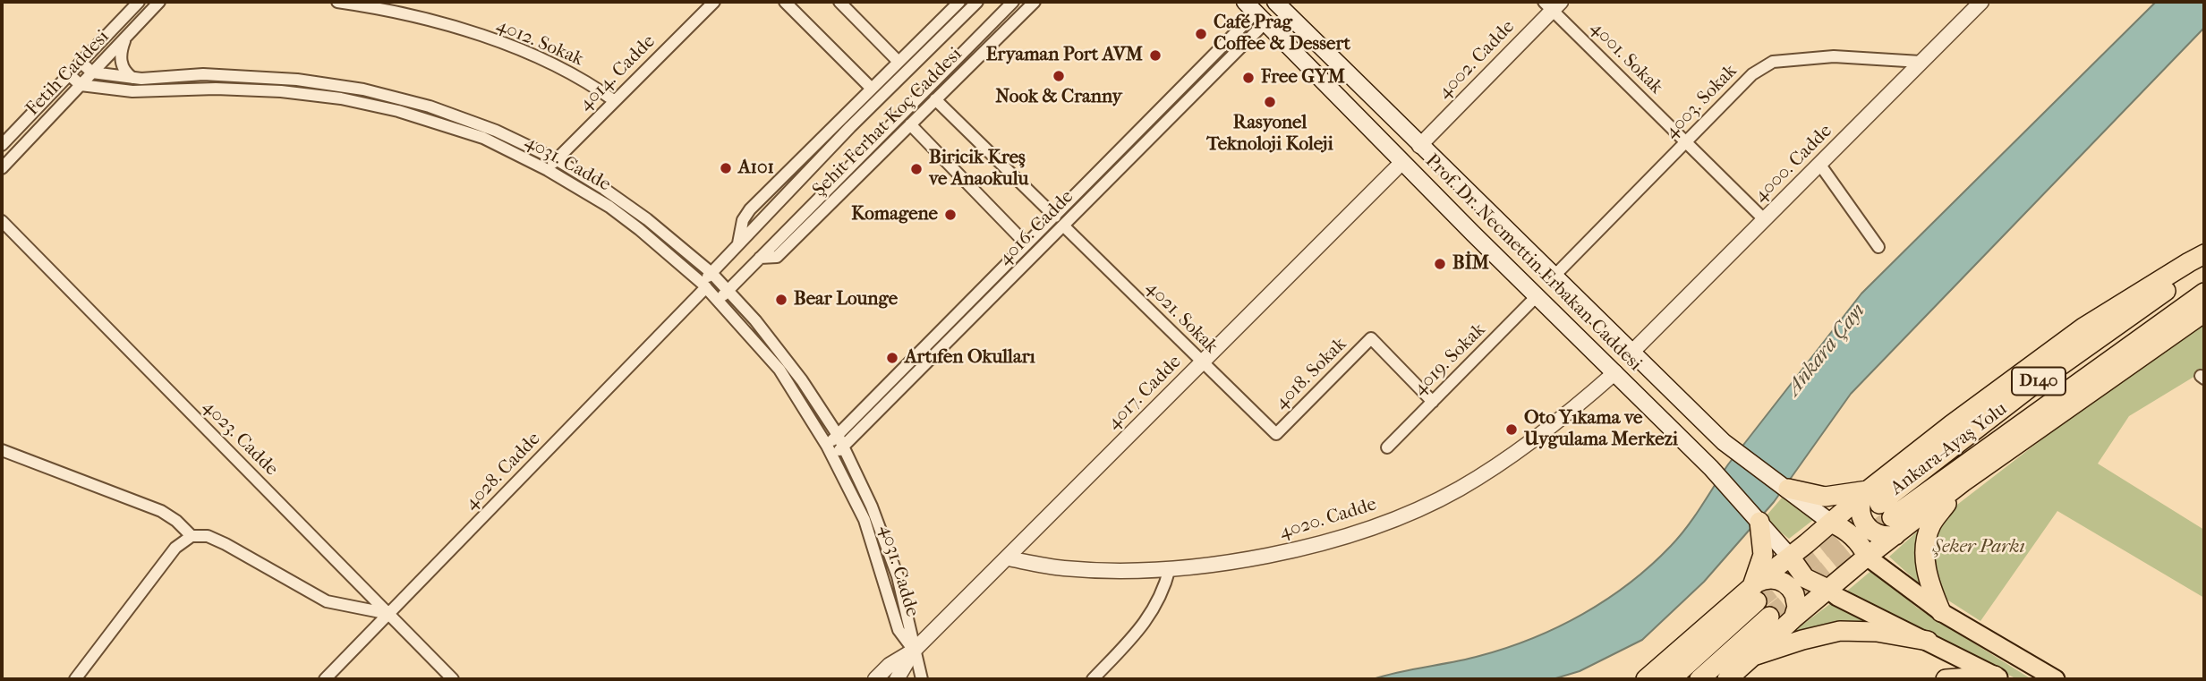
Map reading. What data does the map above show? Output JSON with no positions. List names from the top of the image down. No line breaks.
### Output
{"streets":{"highway":["D140","Ankara-Ayaş Yolu"],"main road":["Prof. Dr. Necmettin Erbakan Caddesi"],"street":["4012. Sokak","4001. Sokak","4002. Cadde","Fetih Caddesi","4014. Cadde","4003. Sokak","Şehit Ferhat Koç Caddesi","4031. Cadde","4000. Cadde","4016. Cadde","4021. Sokak","4019. Sokak","4018. Sokak","4017. Cadde","4023. Cadde","4028. Cadde","4020. Cadde"]},"crossings":[["4012. Sokak","4014. Cadde"],["4001. Sokak","4002. Cadde"],["4001. Sokak","4003. Sokak"],["4001. Sokak","4000. Cadde"],["4002. Cadde","Prof. Dr. Necmettin Erbakan Caddesi"],["Fetih Caddesi","4031. Cadde"],["4014. Cadde","4031. Cadde"],["4003. Sokak","4000. Cadde"],["4003. Sokak","Prof. Dr. Necmettin Erbakan Caddesi"],["Şehit Ferhat Koç Caddesi","4031. Cadde"],["Şehit Ferhat Koç Caddesi","4021. Sokak"],["Şehit Ferhat Koç Caddesi","4028. Cadde"],["4031. Cadde","4016. Cadde"],["4031. Cadde","4017. Cadde"],["4031. Cadde","4028. Cadde"],["4000. Cadde","Prof. Dr. Necmettin Erbakan Caddesi"],["4016. Cadde","Prof. Dr. Necmettin Erbakan Caddesi"],["4016. Cadde","4021. Sokak"],["Prof. Dr. Necmettin Erbakan Caddesi","4019. Sokak"],["Prof. Dr. Necmettin Erbakan Caddesi","4017. Cadde"],["Prof. Dr. Necmettin Erbakan Caddesi","4020. Cadde"],["4021. Sokak","4018. Sokak"],["4021. Sokak","4017. Cadde"],["4019. Sokak","4018. Sokak"],["4017. Cadde","4020. Cadde"],["4023. Cadde","4028. Cadde"]],"water":["Ankara Çayı"],"parks":["Şeker Parkı"],"places":["Café Prag Coffee & Dessert","Eryaman Port AVM","Nook & Cranny","Free GYM","Rasyonel Teknoloji Koleji","A101","Biricik Kreş ve Anaokulu","Komagene","BİM","Bear Lounge","Artıfen Okulları","Oto Yıkama ve Uygulama Merkezi"]}
